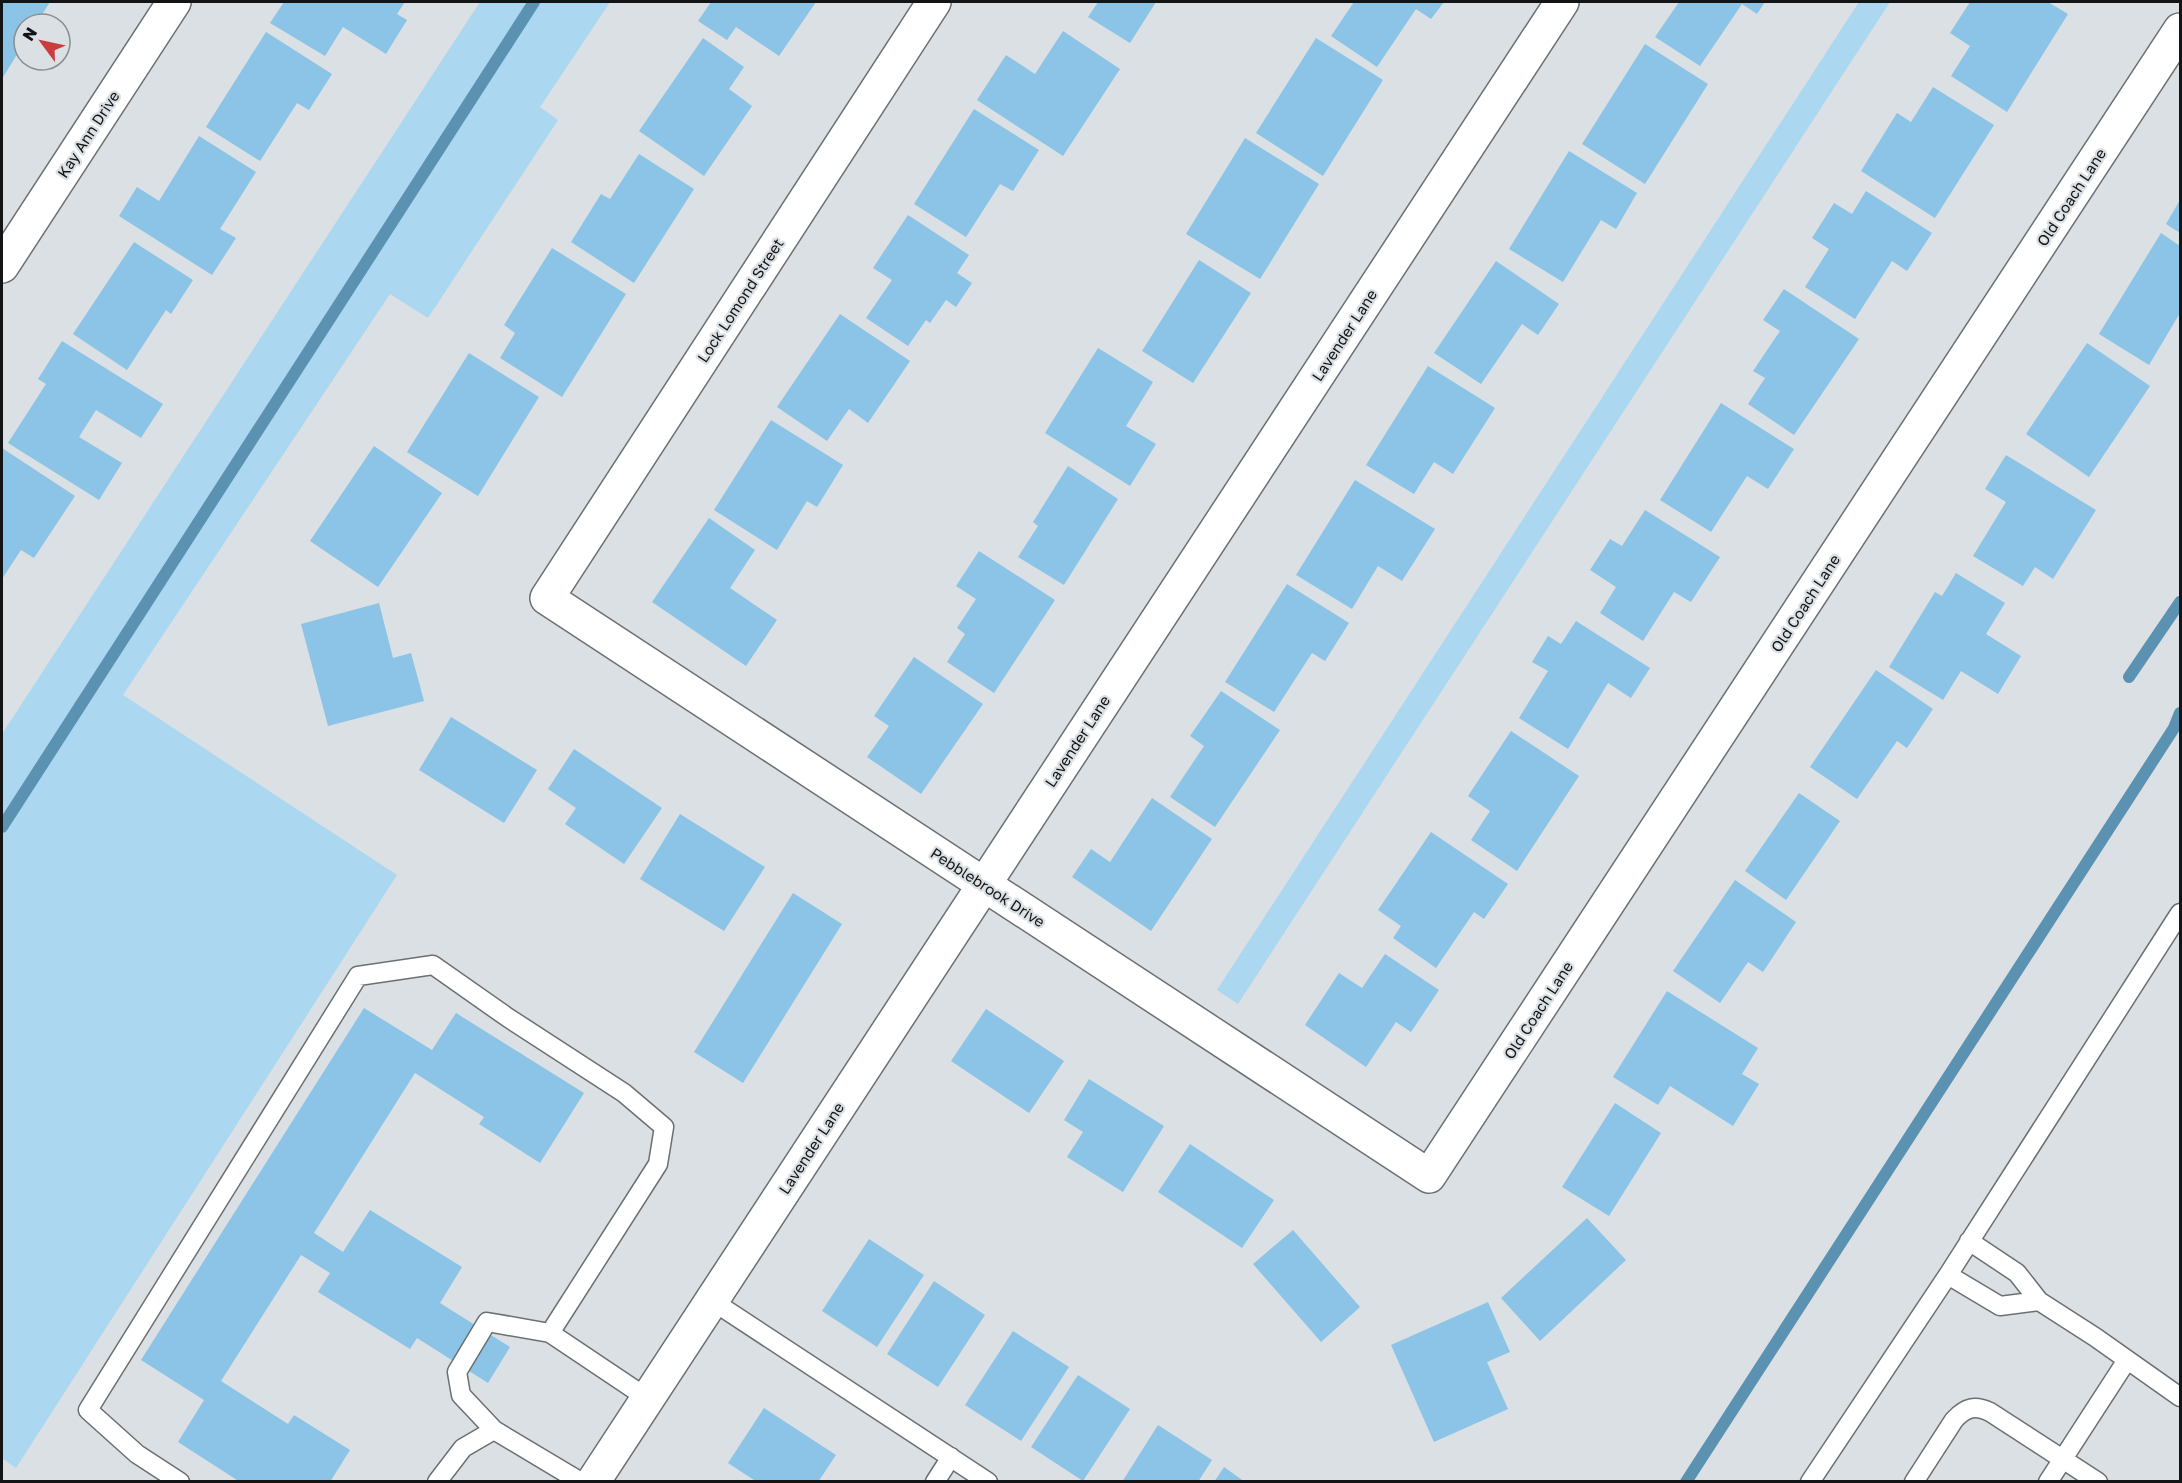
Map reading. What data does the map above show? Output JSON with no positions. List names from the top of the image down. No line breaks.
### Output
{"streets":{"street":["Kay Ann Drive","Old Coach Lane","Lock Lomond Street","Lavender Lane","Pebblebrook Drive"]},"crossings":[["Old Coach Lane","Pebblebrook Drive"],["Lock Lomond Street","Pebblebrook Drive"],["Lavender Lane","Pebblebrook Drive"]],"north":"top left"}
